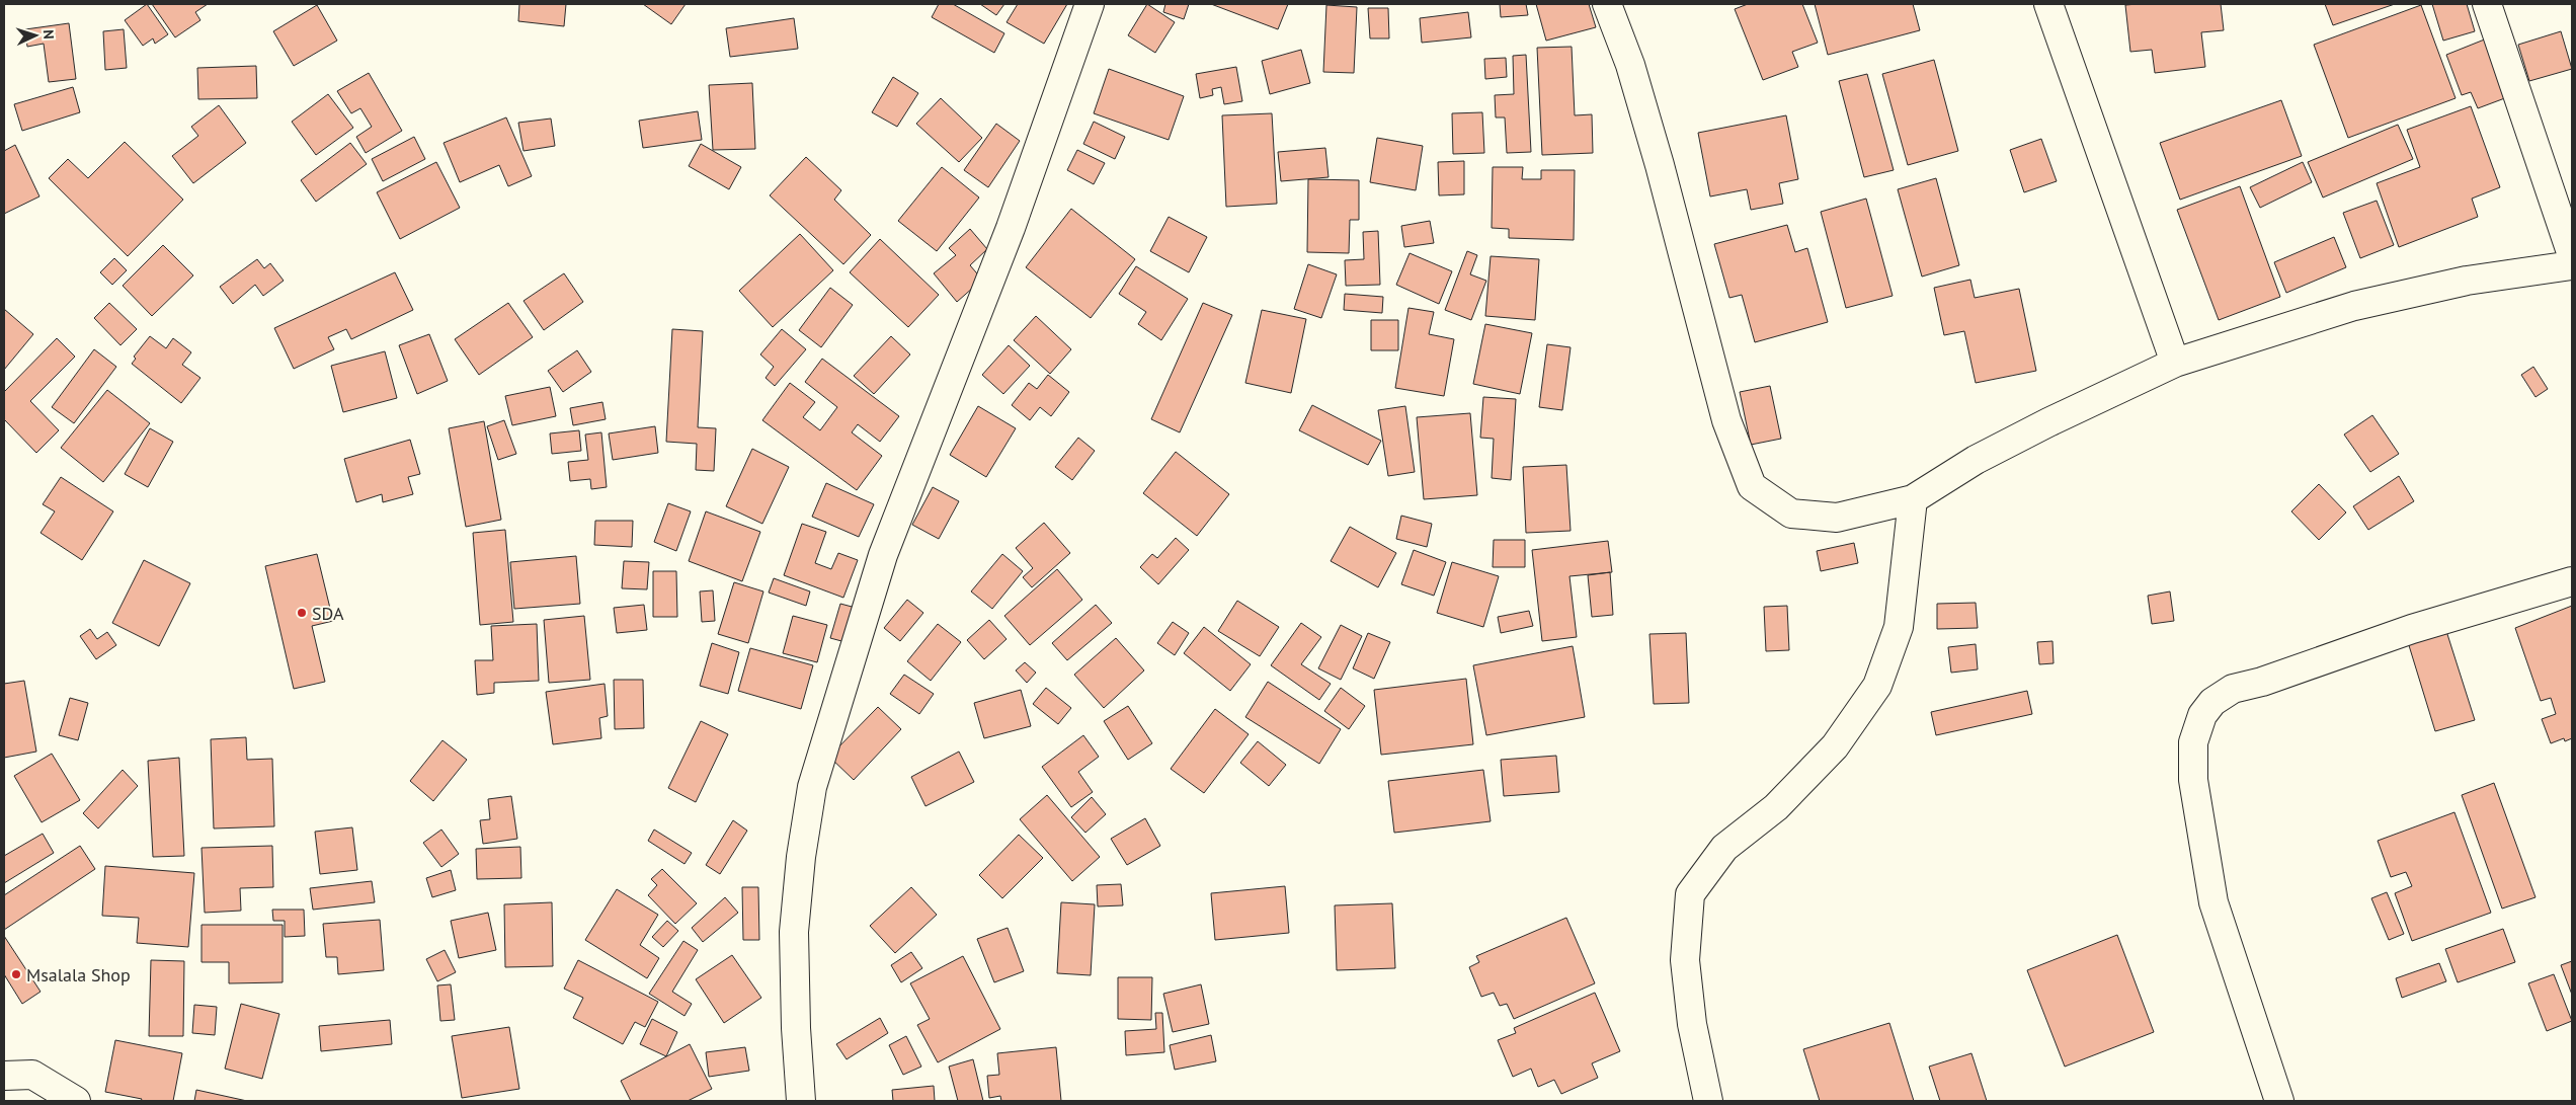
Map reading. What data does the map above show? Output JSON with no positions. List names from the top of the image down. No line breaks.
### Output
{"places":["SDA","Msalala Shop"],"north":"right"}
